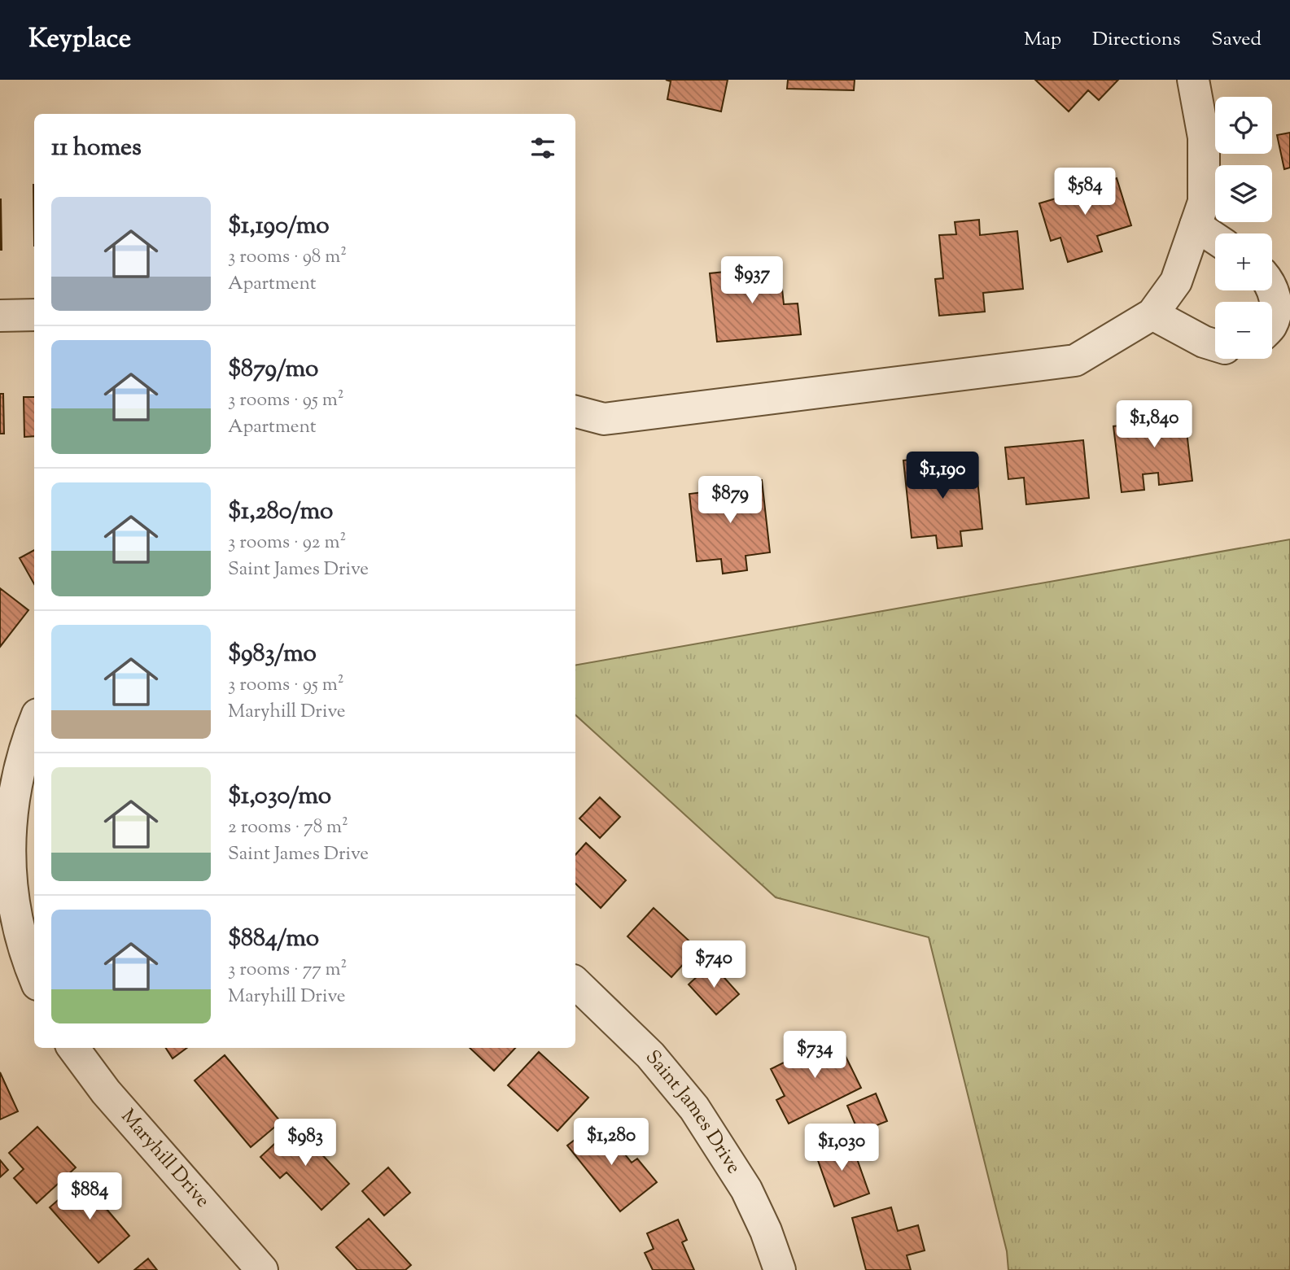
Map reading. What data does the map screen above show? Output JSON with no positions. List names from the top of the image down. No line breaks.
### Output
{"streets":{"street":["Saint James Drive","Maryhill Drive"]},"page":{"header":"Keyplace","nav":["Map","Directions","Saved"],"map_buttons":["+","−"],"heading":"11 homes","price":["$584","$937","$1,840","$1,190","$879","$740","$734","$1,280","$983","$1,030","$884"],"list":[{"name":"$1,190/mo","note":"3 rooms · 98 m² · Apartment"},{"name":"$879/mo","note":"3 rooms · 95 m² · Apartment"},{"name":"$1,280/mo","note":"3 rooms · 92 m² · Saint James Drive"},{"name":"$983/mo","note":"3 rooms · 95 m² · Maryhill Drive"},{"name":"$1,030/mo","note":"2 rooms · 78 m² · Saint James Drive"},{"name":"$884/mo","note":"3 rooms · 77 m² · Maryhill Drive"}]}}
